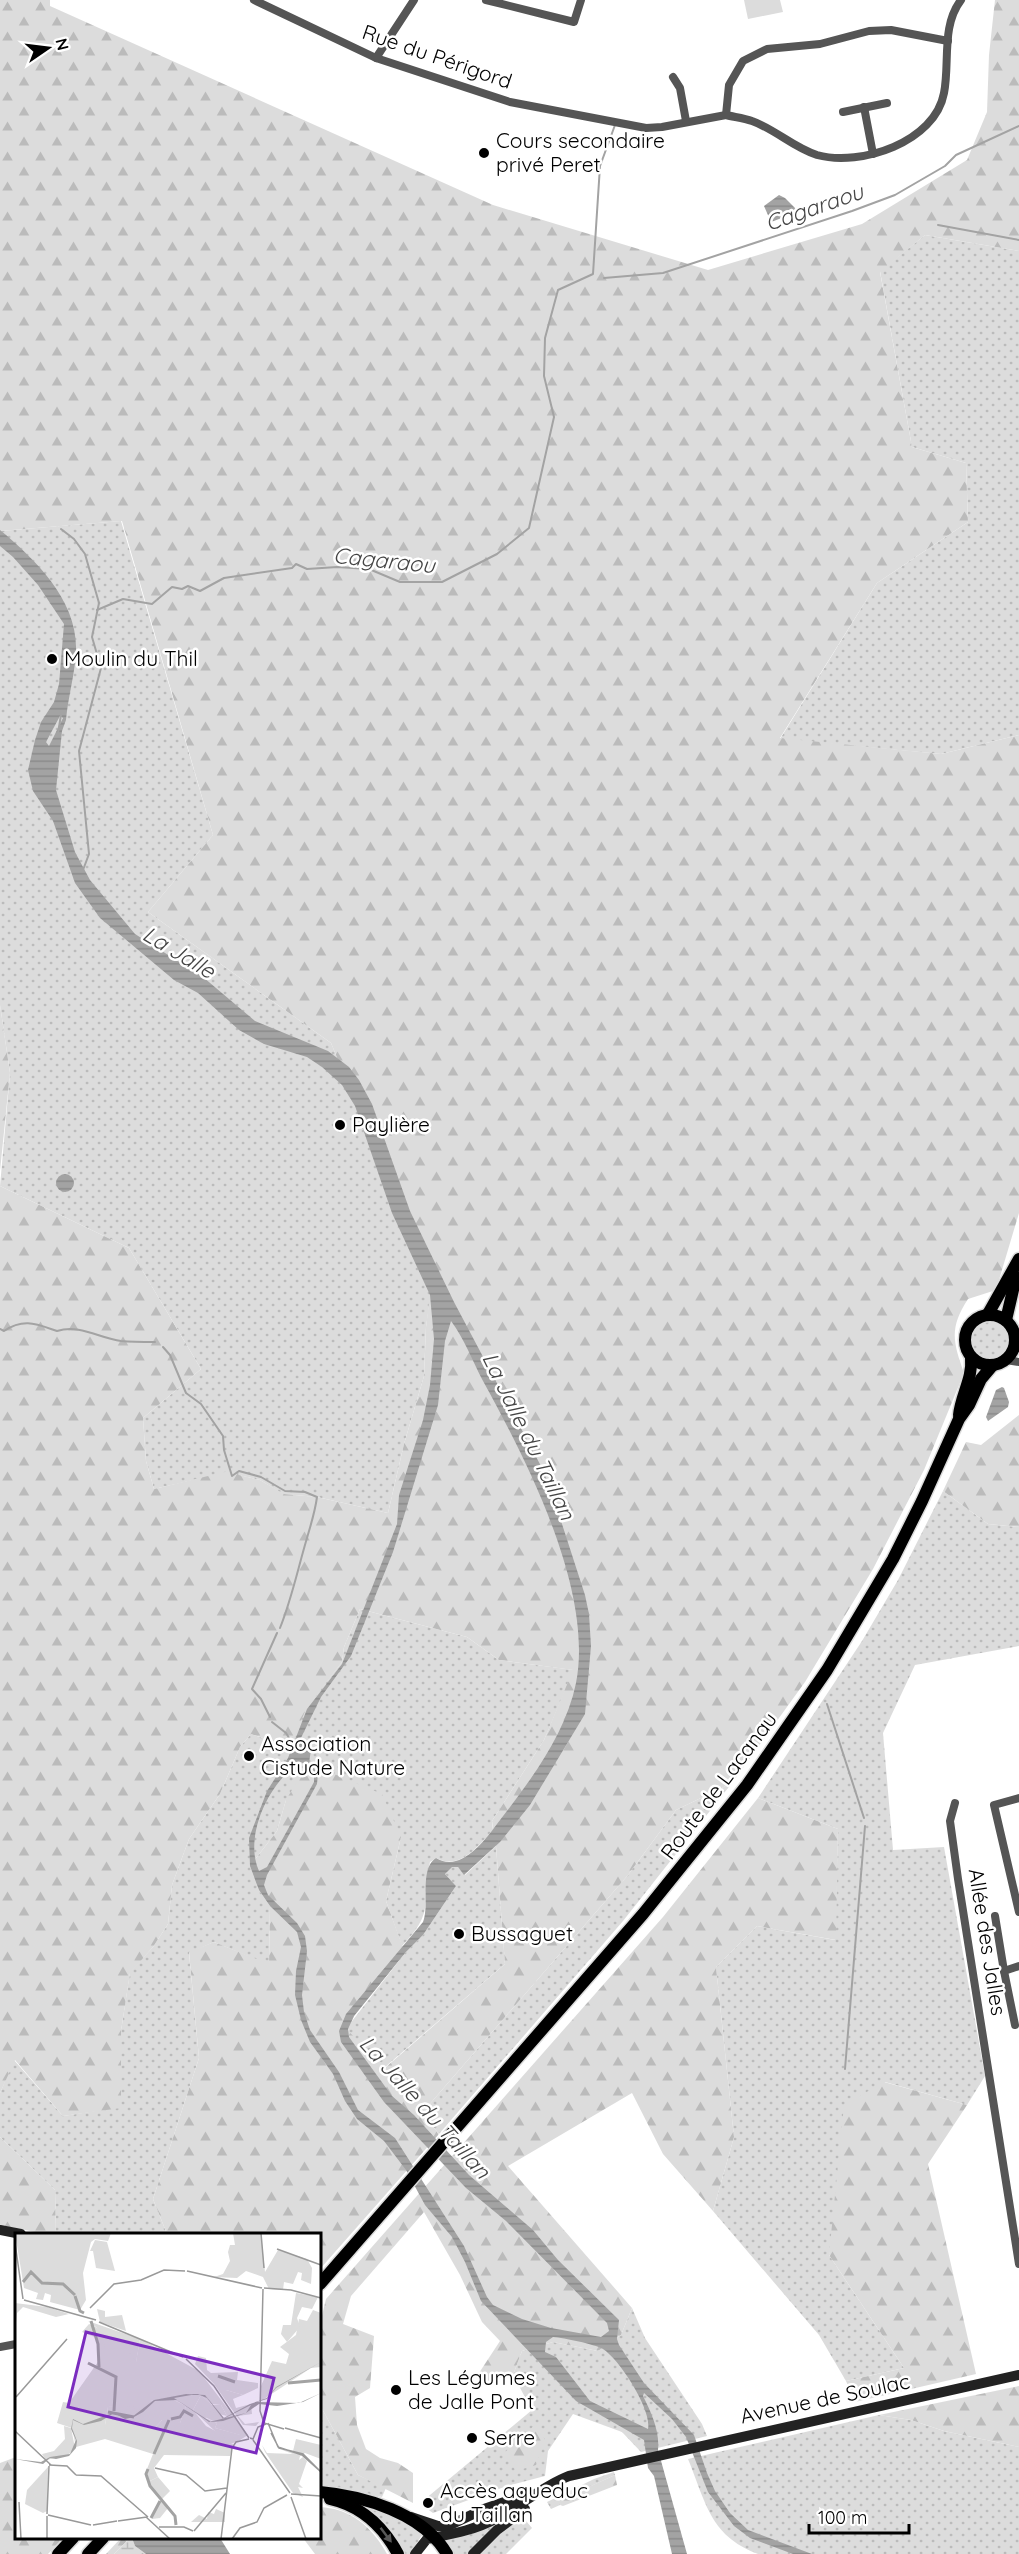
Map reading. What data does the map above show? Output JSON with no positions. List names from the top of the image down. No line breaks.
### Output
{"streets":{"main road":["Route de Lacanau","Avenue de Soulac"],"street":["Rue du Périgord","Allée des Jalles"]},"water":["Cagaraou","La Jalle","La Jalle du Taillan"],"places":["Cours secondaire privé Peret","Moulin du Thil","Paylière","Association Cistude Nature","Bussaguet","Les Légumes de Jalle Pont","Serre","Accès aqueduc du Taillan"],"scale_bar":"100 m","north":"right"}
